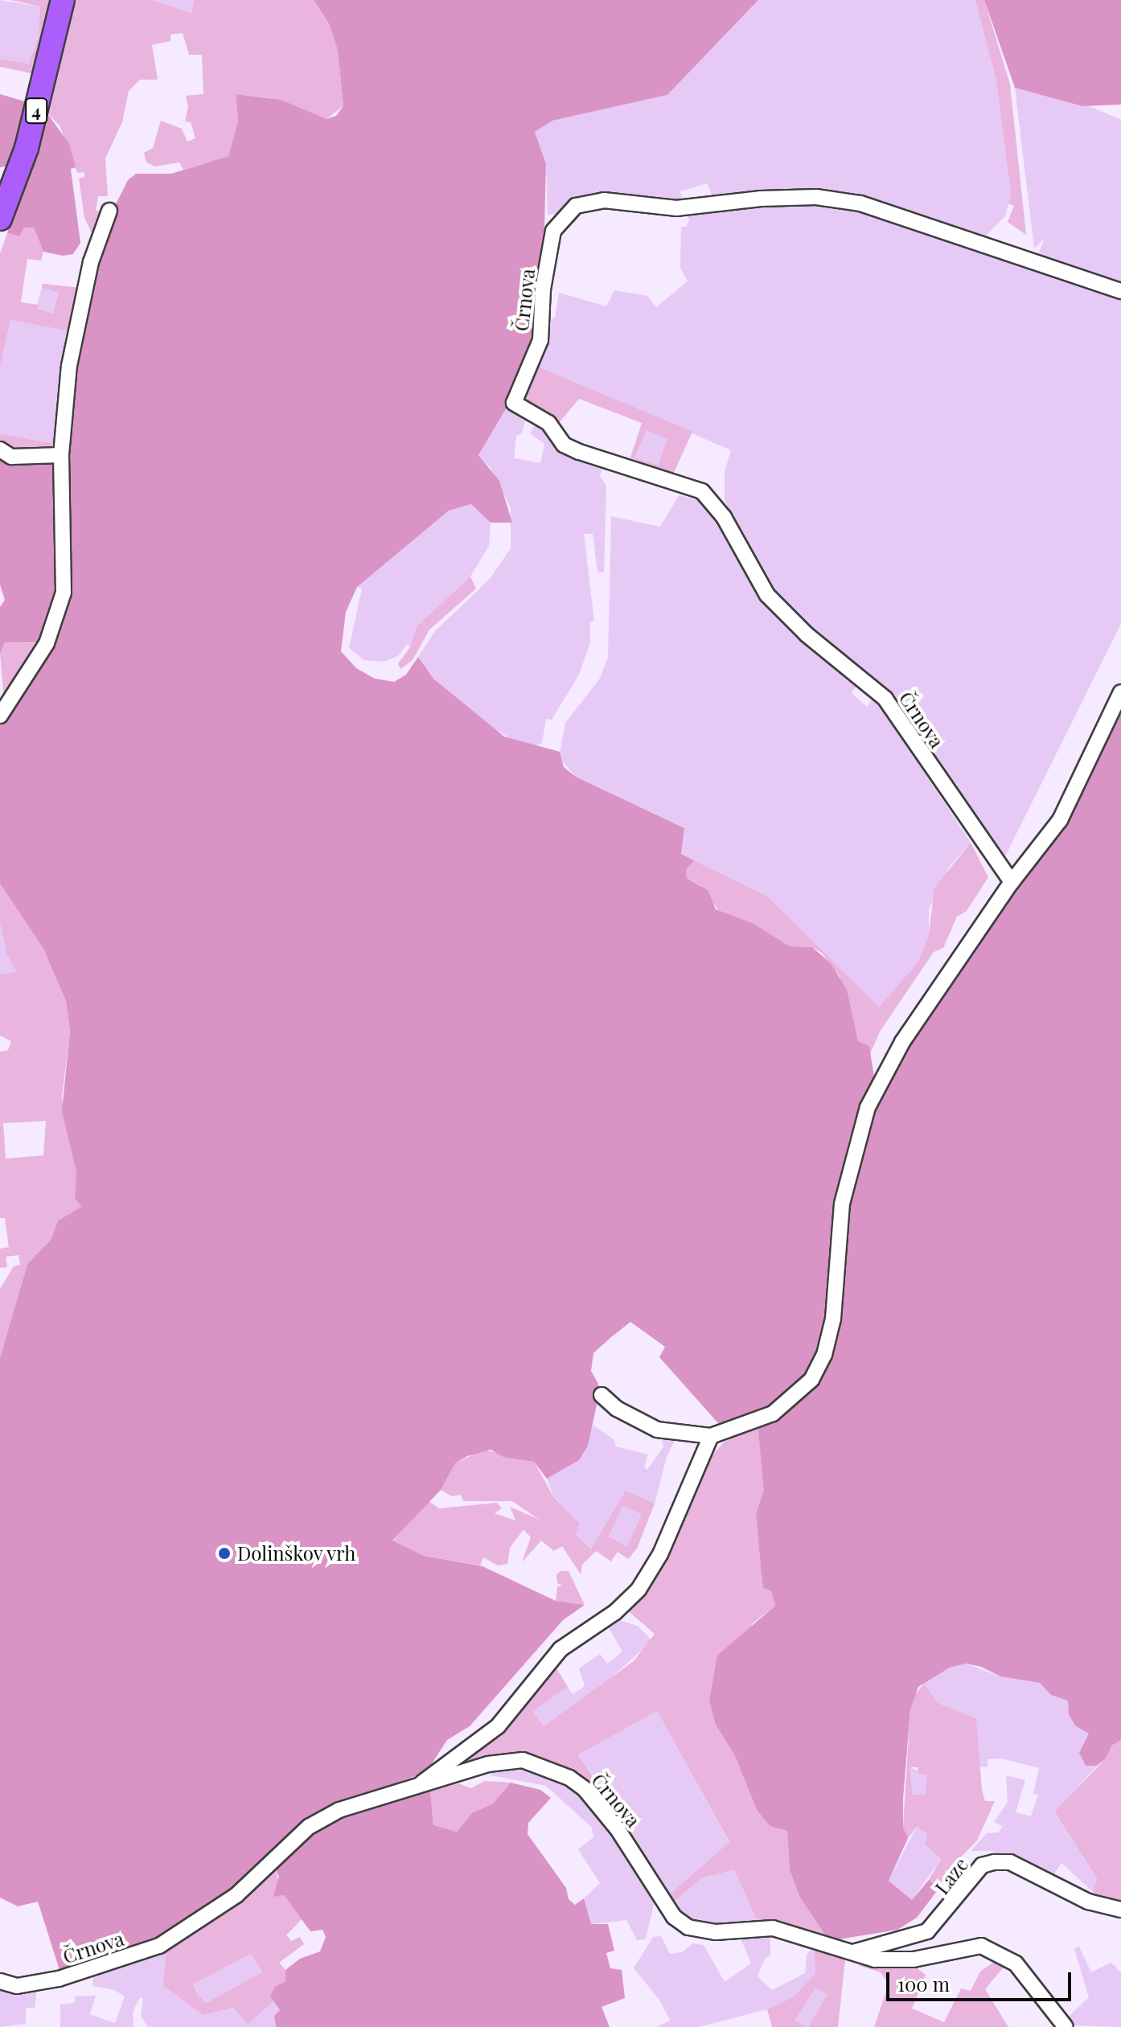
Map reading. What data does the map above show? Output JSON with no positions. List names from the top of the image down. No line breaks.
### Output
{"streets":{"main road":["4"],"street":["Črnova","Laze"]},"crossings":[["Črnova","Laze"]],"places":["Dolinškov vrh"],"scale_bar":"100 m"}
